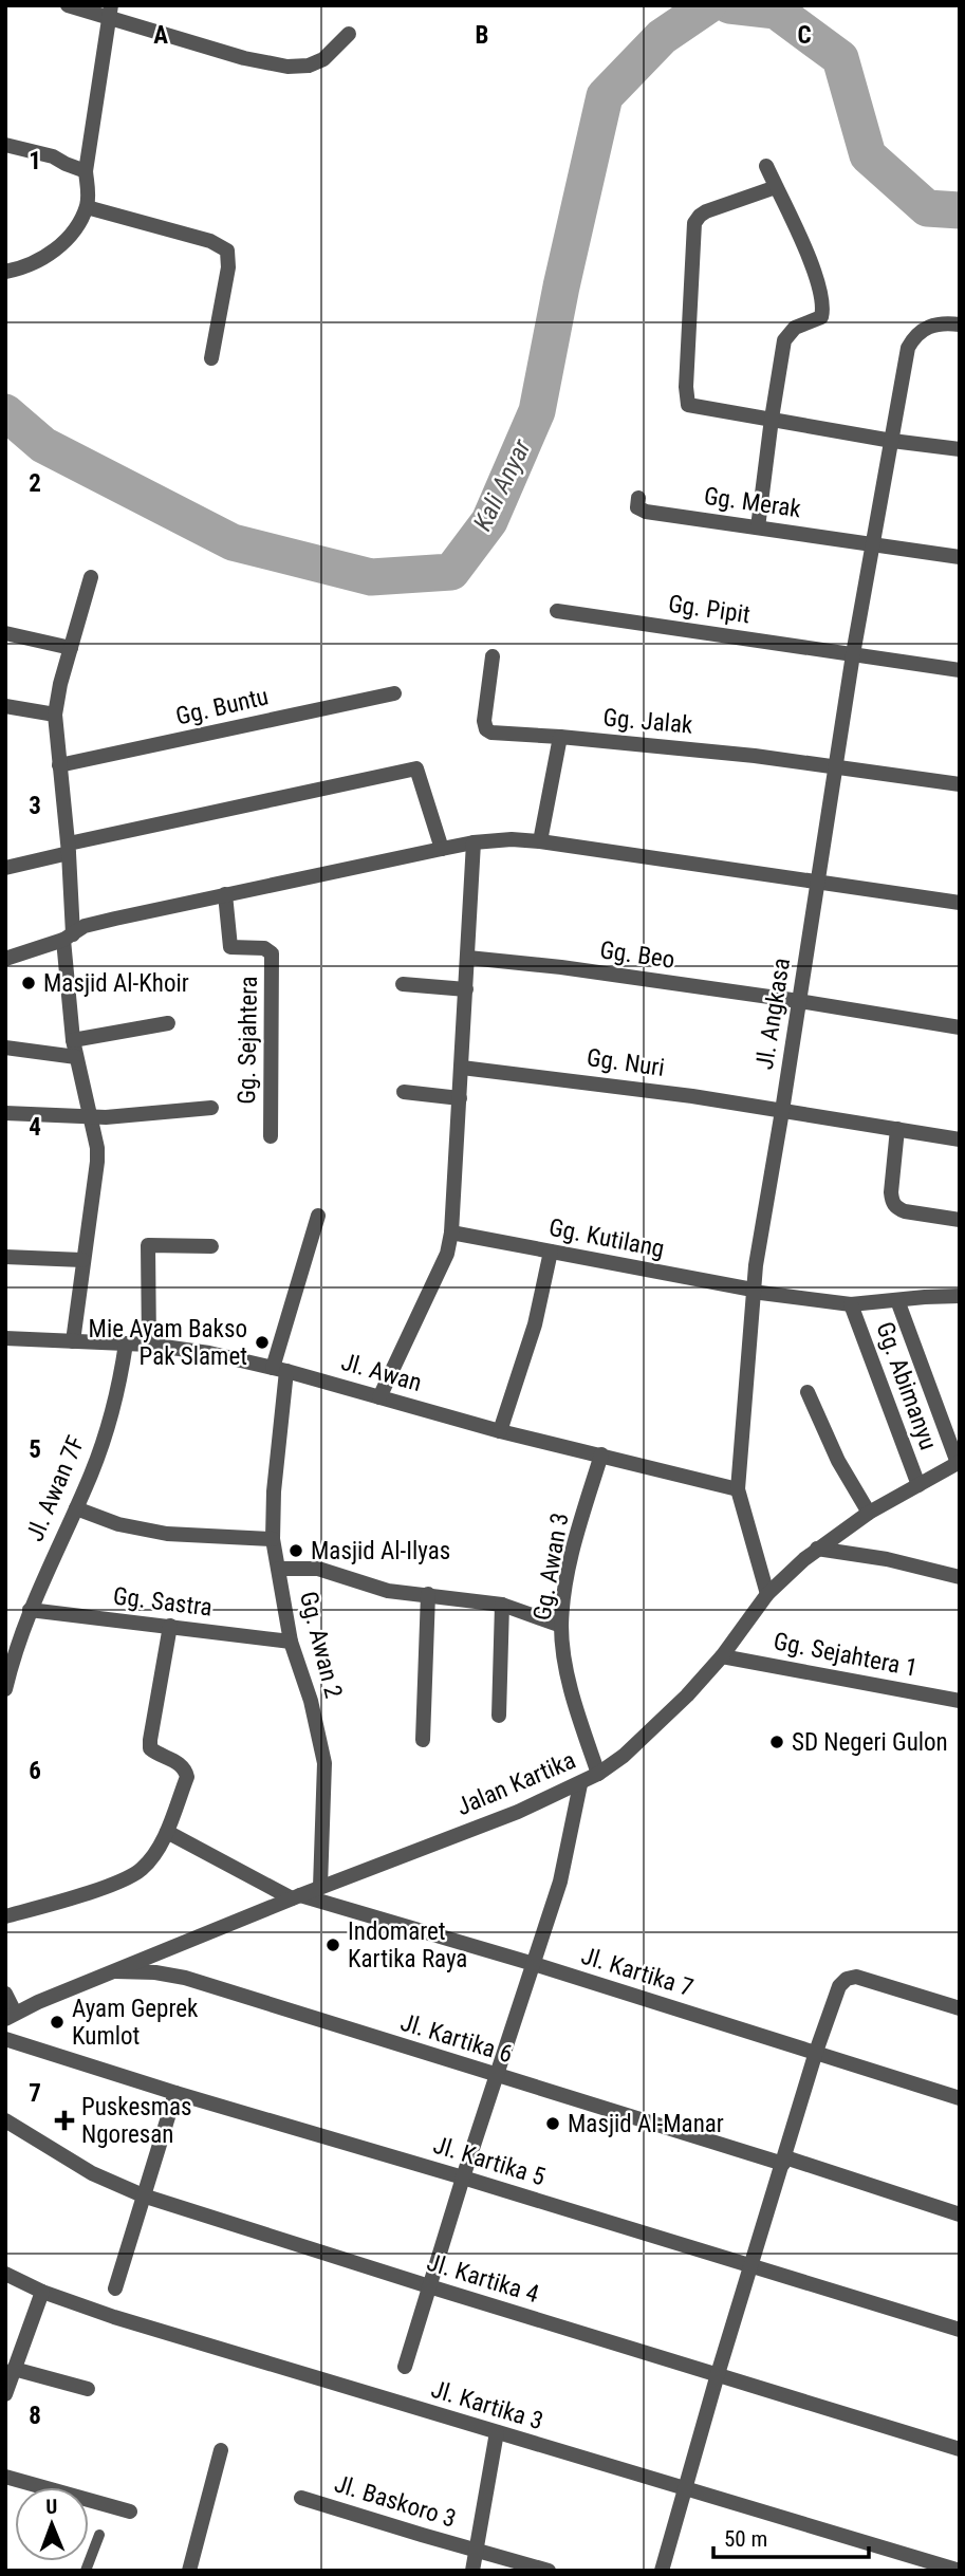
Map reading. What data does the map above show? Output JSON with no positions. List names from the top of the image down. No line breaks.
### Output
{"streets":{"street":["Gg. Merak","Gg. Pipit","Gg. Buntu","Gg. Jalak","Gg. Beo","Jl. Angkasa","Gg. Sejahtera","Gg. Nuri","Gg. Kutilang","Jl. Awan","Gg. Abimanyu","Jl. Awan 7F","Gg. Awan 3","Gg. Sastra","Gg. Awan 2","Gg. Sejahtera 1","Jalan Kartika","Jl. Kartika 7","Jl. Kartika 6","Jl. Kartika 5","Jl. Kartika 4","Jl. Kartika 3","Jl. Baskoro 3"]},"crossings":[["Gg. Merak","Jl. Angkasa"],["Gg. Pipit","Jl. Angkasa"],["Gg. Jalak","Jl. Angkasa"],["Gg. Beo","Jl. Angkasa"],["Jl. Angkasa","Gg. Nuri"],["Jl. Angkasa","Gg. Kutilang"],["Jl. Angkasa","Jl. Awan"],["Jl. Angkasa","Jalan Kartika"],["Gg. Kutilang","Gg. Abimanyu"],["Jl. Awan","Jl. Awan 7F"],["Jl. Awan","Gg. Awan 3"],["Jl. Awan","Gg. Awan 2"],["Gg. Abimanyu","Jalan Kartika"],["Jl. Awan 7F","Gg. Sastra"],["Gg. Awan 3","Jalan Kartika"],["Gg. Sastra","Gg. Awan 2"],["Gg. Awan 2","Jalan Kartika"],["Gg. Sejahtera 1","Jalan Kartika"],["Jalan Kartika","Jl. Kartika 7"],["Jalan Kartika","Jl. Kartika 6"]],"water":["Kali Anyar"],"places":{"other":["Masjid Al-Khoir","Mie Ayam Bakso Pak Slamet","Masjid Al-Ilyas","SD Negeri Gulon","Indomaret Kartika Raya","Ayam Geprek Kumlot","Masjid Al-Manar"],"health":["Puskesmas Ngoresan"]},"scale_bar":"50 m","north":"top","grid":{"columns":["A","B","C"],"rows":["1","2","3","4","5","6","7","8"]}}
